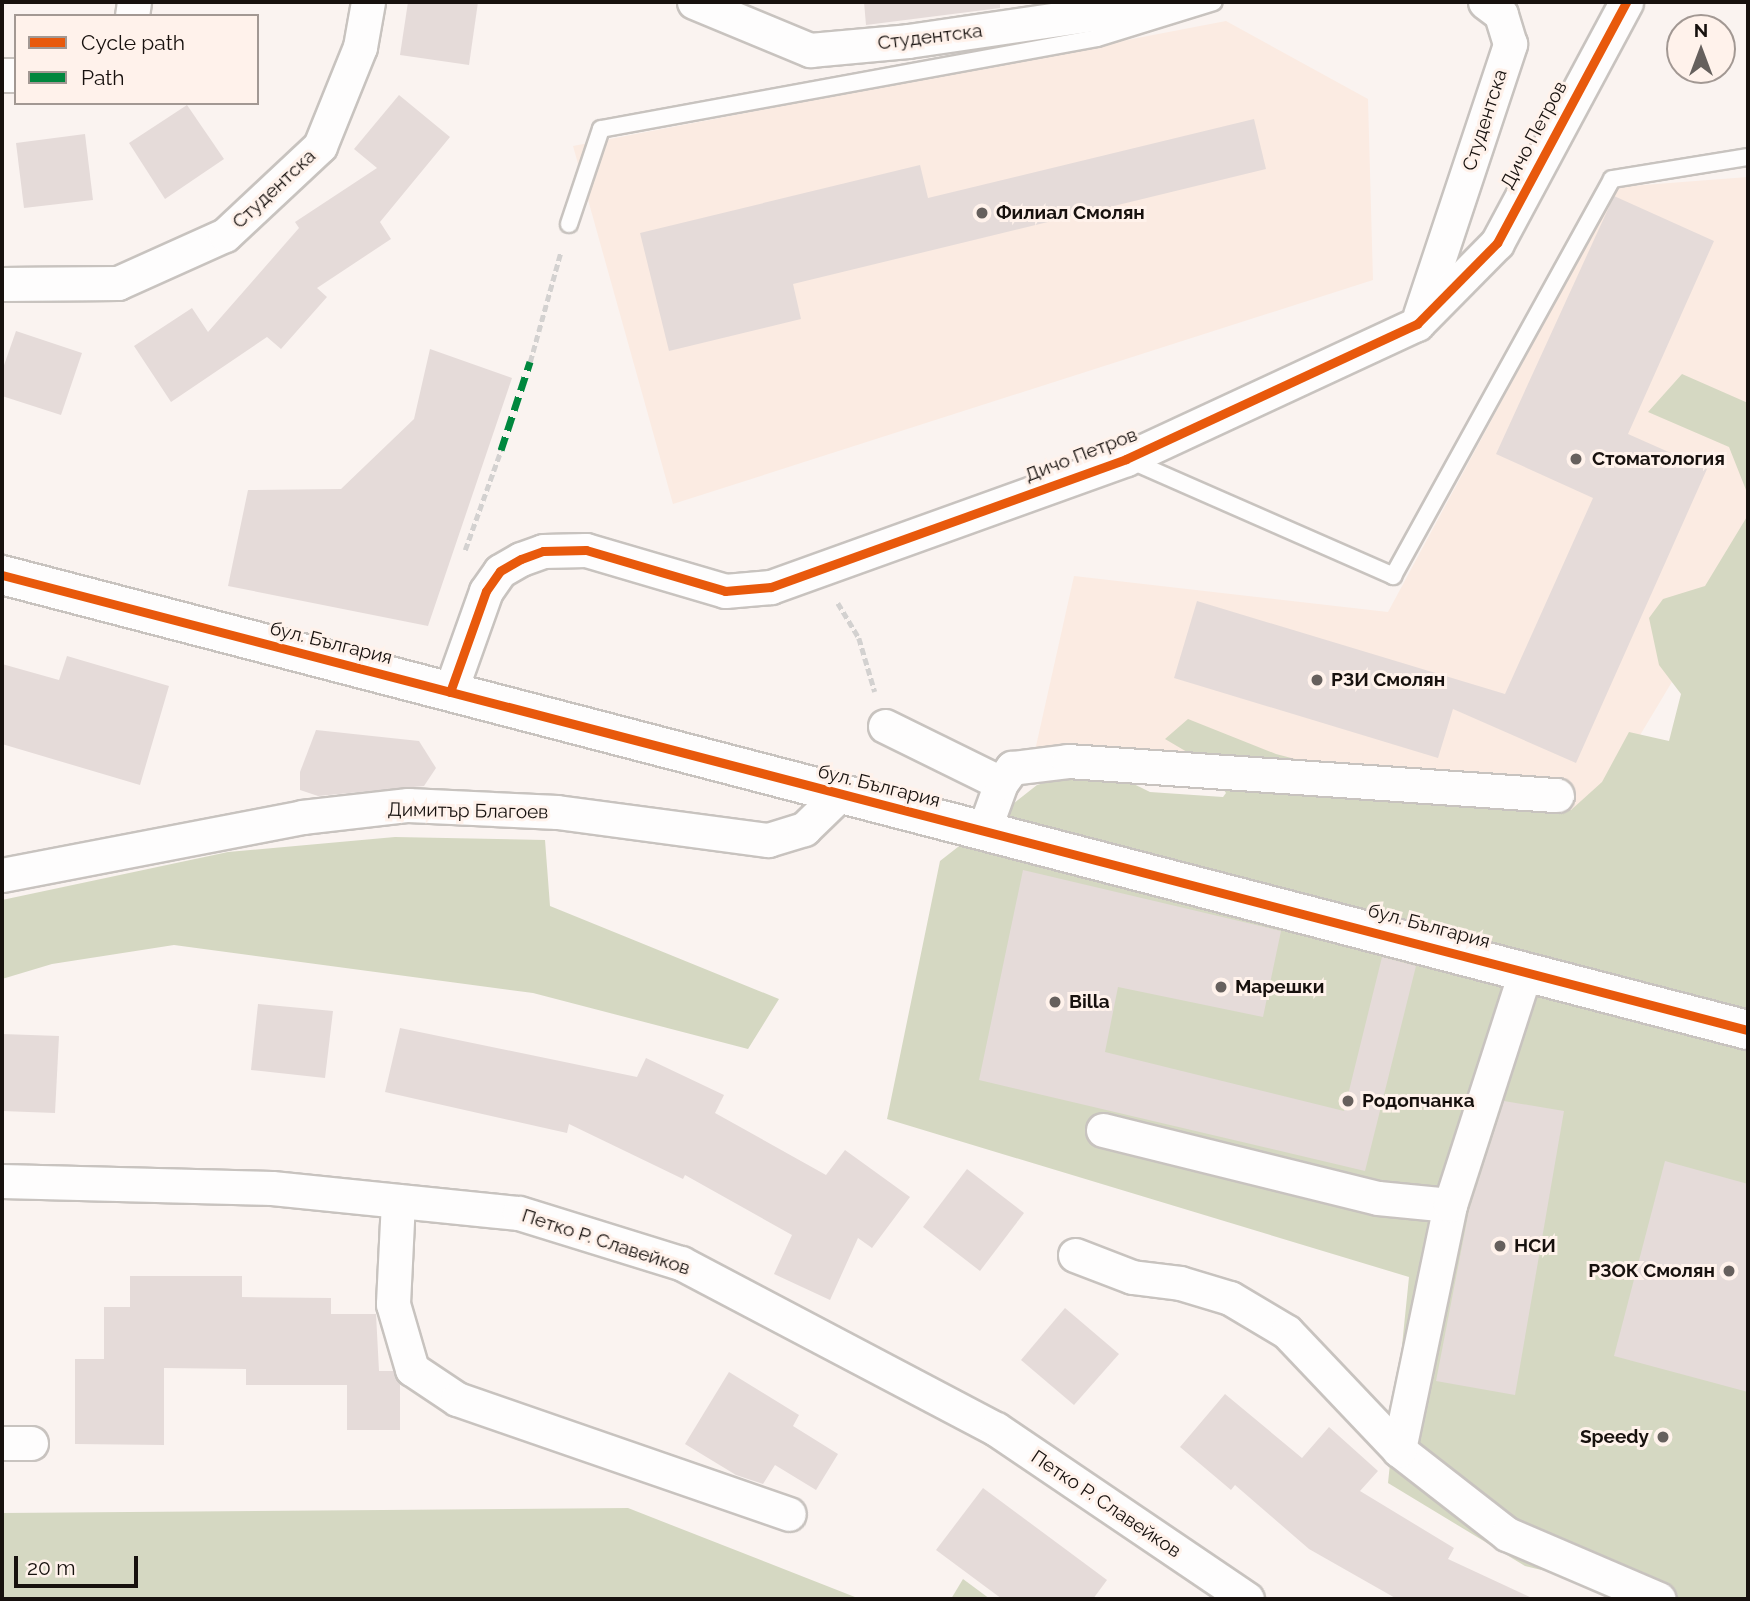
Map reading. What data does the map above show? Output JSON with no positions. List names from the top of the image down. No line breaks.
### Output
{"streets":{"street":["Студентска","Дичо Петров","бул. България","Димитър Благоев","Петко Р. Славейков"]},"crossings":[["Студентска","Дичо Петров"],["Дичо Петров","бул. България"],["бул. България","Димитър Благоев"]],"places":["Филиал Смолян","Стоматология","РЗИ Смолян","Марешки","Billa","Родопчанка","НСИ","РЗОК Смолян","Speedy"],"legend":["Cycle path","Path"],"scale_bar":"20 m","north":"top"}
